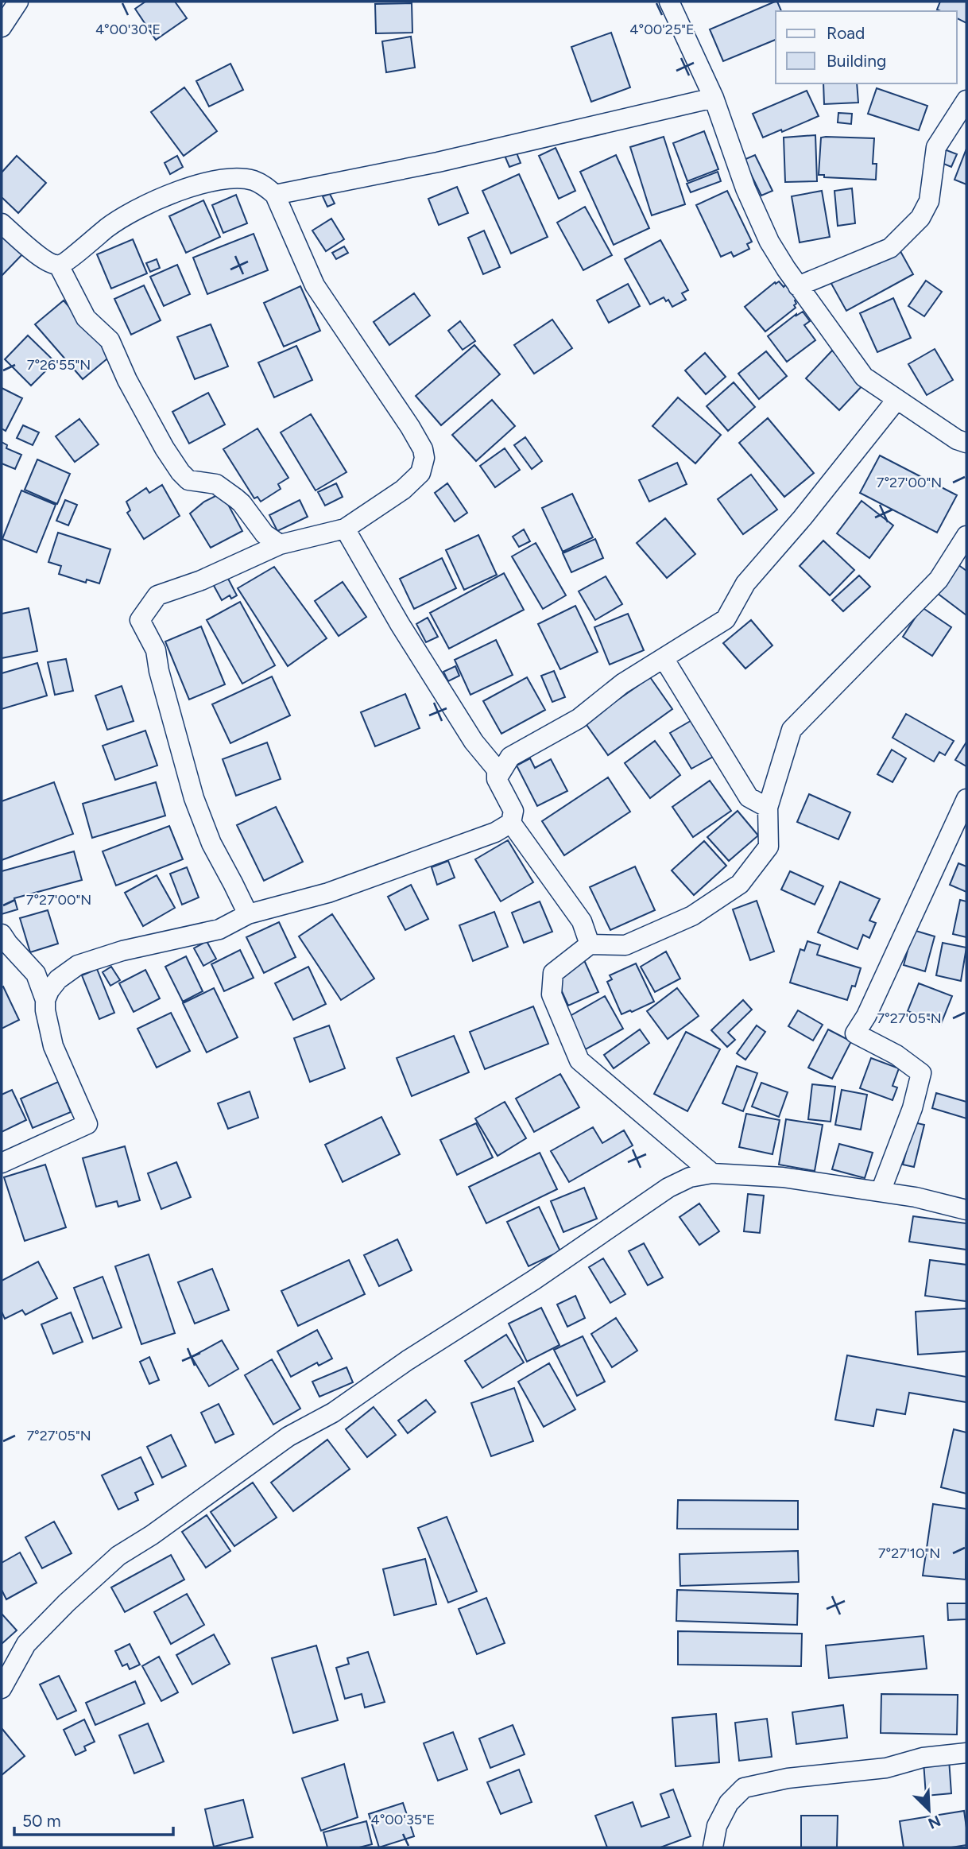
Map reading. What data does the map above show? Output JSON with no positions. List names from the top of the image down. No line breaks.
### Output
{"legend":["Road","Building"],"scale_bar":"50 m","north":"bottom right","coordinates":["4°00'30\"E","4°00'25\"E","7°26'55\"N","7°27'00\"N","7°27'05\"N","7°27'10\"N","4°00'35\"E"]}
